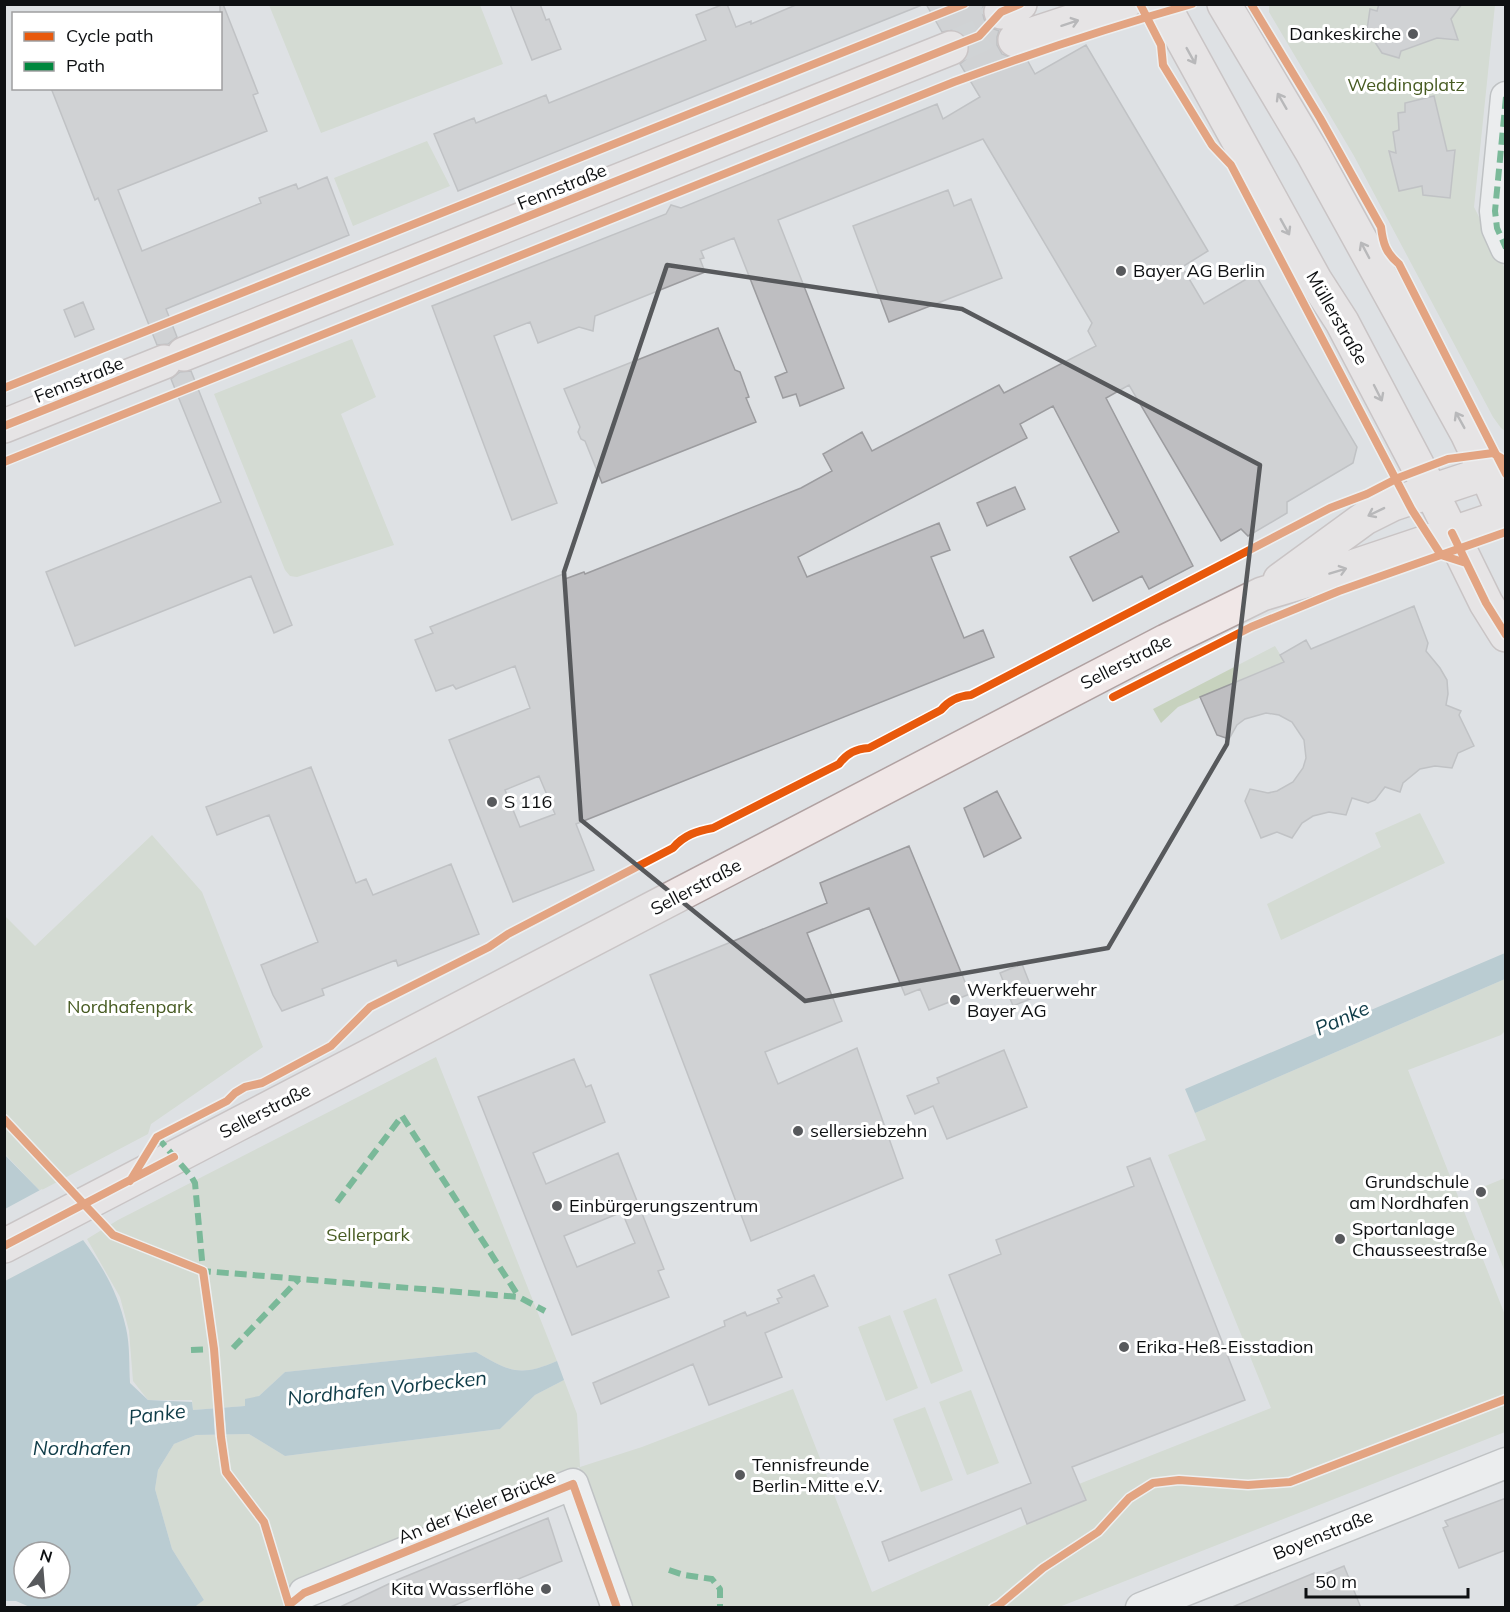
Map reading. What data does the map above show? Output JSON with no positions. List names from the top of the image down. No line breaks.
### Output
{"streets":{"main road":["Fennstraße","Müllerstraße","Sellerstraße"],"street":["An der Kieler Brücke","Boyenstraße"]},"crossings":[["Müllerstraße","Sellerstraße"]],"water":["Panke","Nordhafen Vorbecken","Nordhafen"],"parks":["Weddingplatz","Nordhafenpark","Sellerpark"],"places":["Dankeskirche","Bayer AG Berlin","S 116","Werkfeuerwehr Bayer AG","sellersiebzehn","Grundschule am Nordhafen","Einbürgerungszentrum","Sportanlage Chausseestraße","Erika-Heß-Eisstadion","Tennisfreunde Berlin-Mitte e.V.","Kita Wasserflöhe"],"legend":["Cycle path","Path"],"scale_bar":"50 m","north":"top"}
